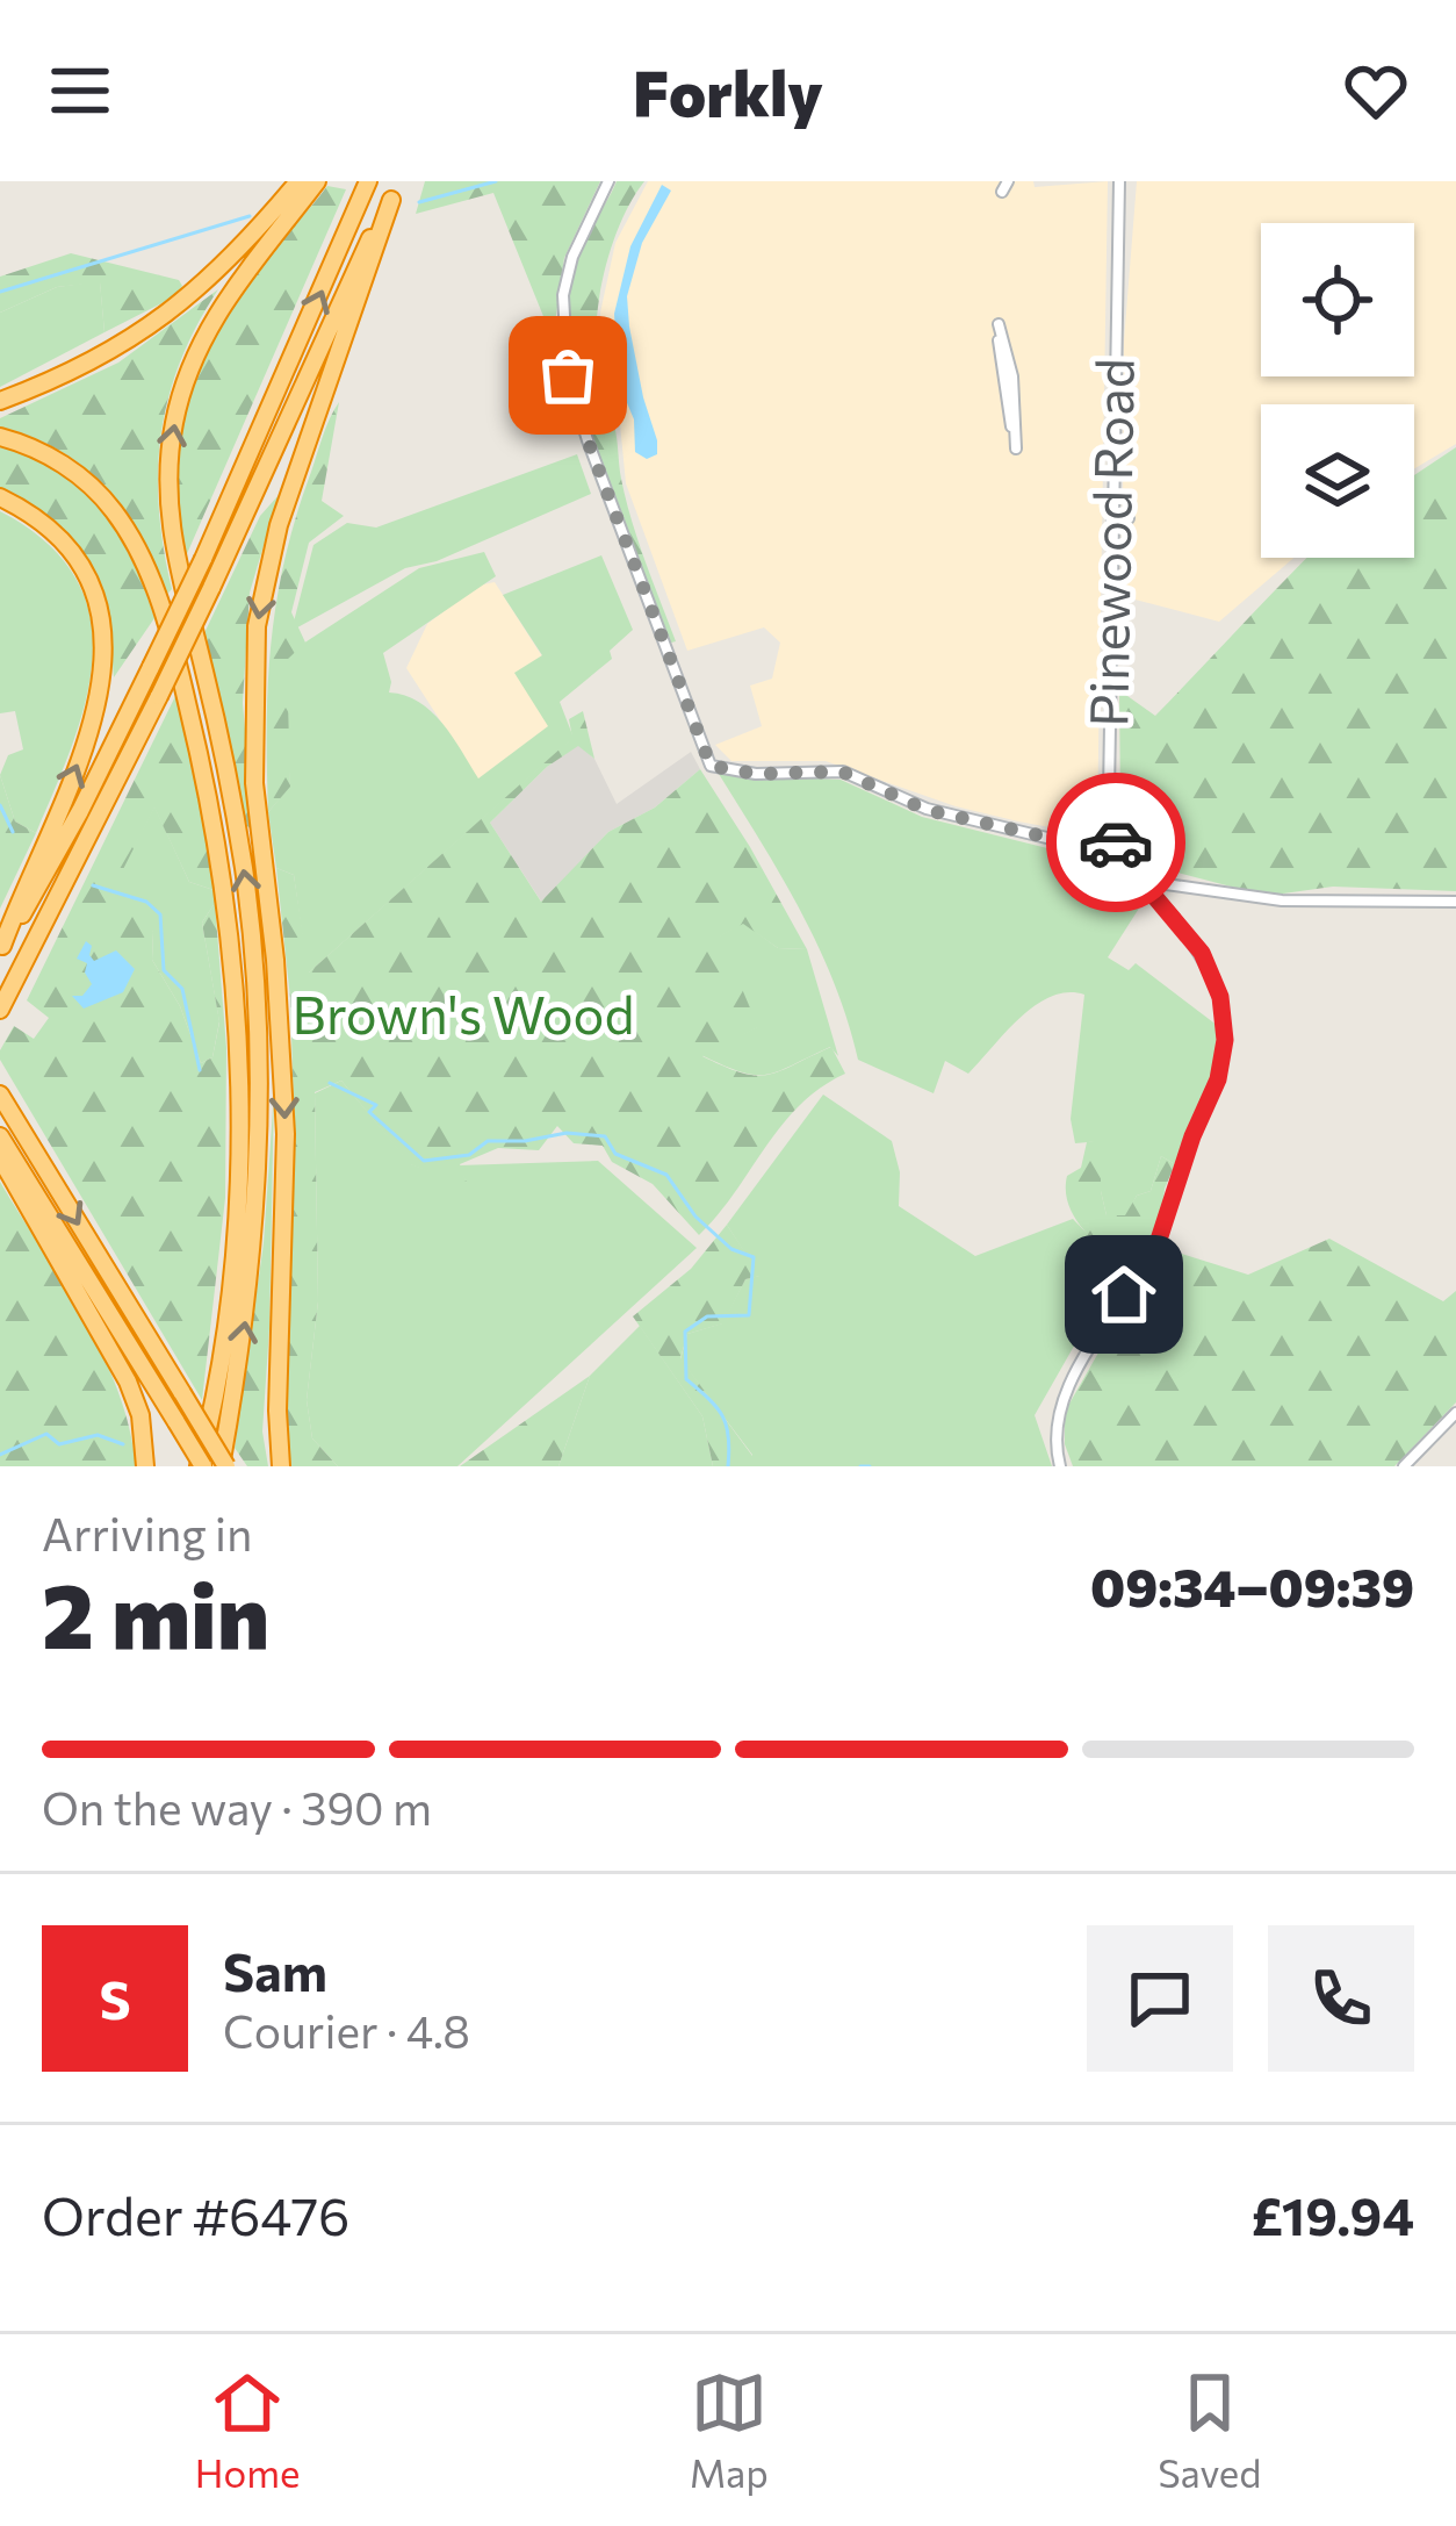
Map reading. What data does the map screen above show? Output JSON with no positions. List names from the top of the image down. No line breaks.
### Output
{"streets":{"street":["Pinewood Road"]},"parks":["Brown's Wood"],"page":{"header":"Forkly","heading":["2 min","Arriving in","09:34–09:39"],"panel":["Sam","Courier · 4.8","Order #6476","£19.94"],"bar":"On the way · 390 m","round":"S","tabs":["Home","Map","Saved"]}}
